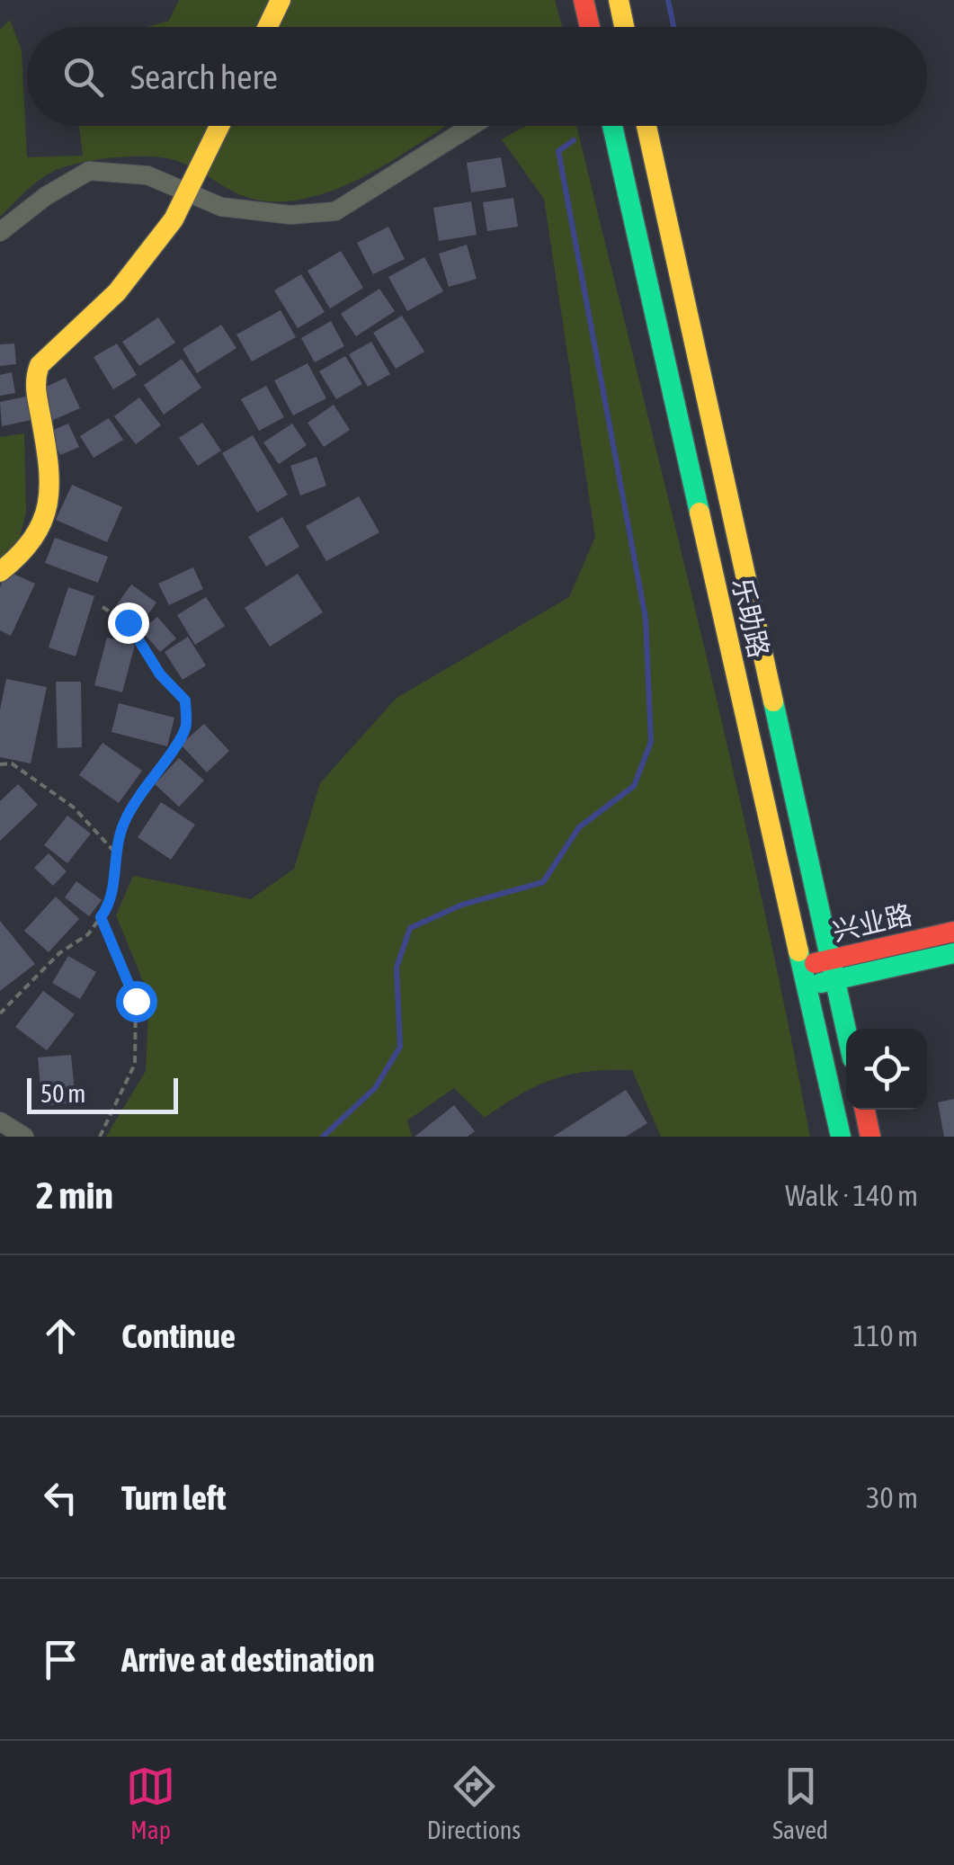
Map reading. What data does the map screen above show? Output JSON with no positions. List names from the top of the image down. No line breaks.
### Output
{"streets":{"street":["乐助路","兴业路"]},"crossings":[["乐助路","兴业路"]],"scale_bar":"50 m","page":{"search":"Search here","scale":"50 m","heading":["2 min","Walk · 140 m"],"list":[["Continue","110 m"],["Turn left","30 m"],"Arrive at destination"],"nav":["Map","Directions","Saved"]}}
